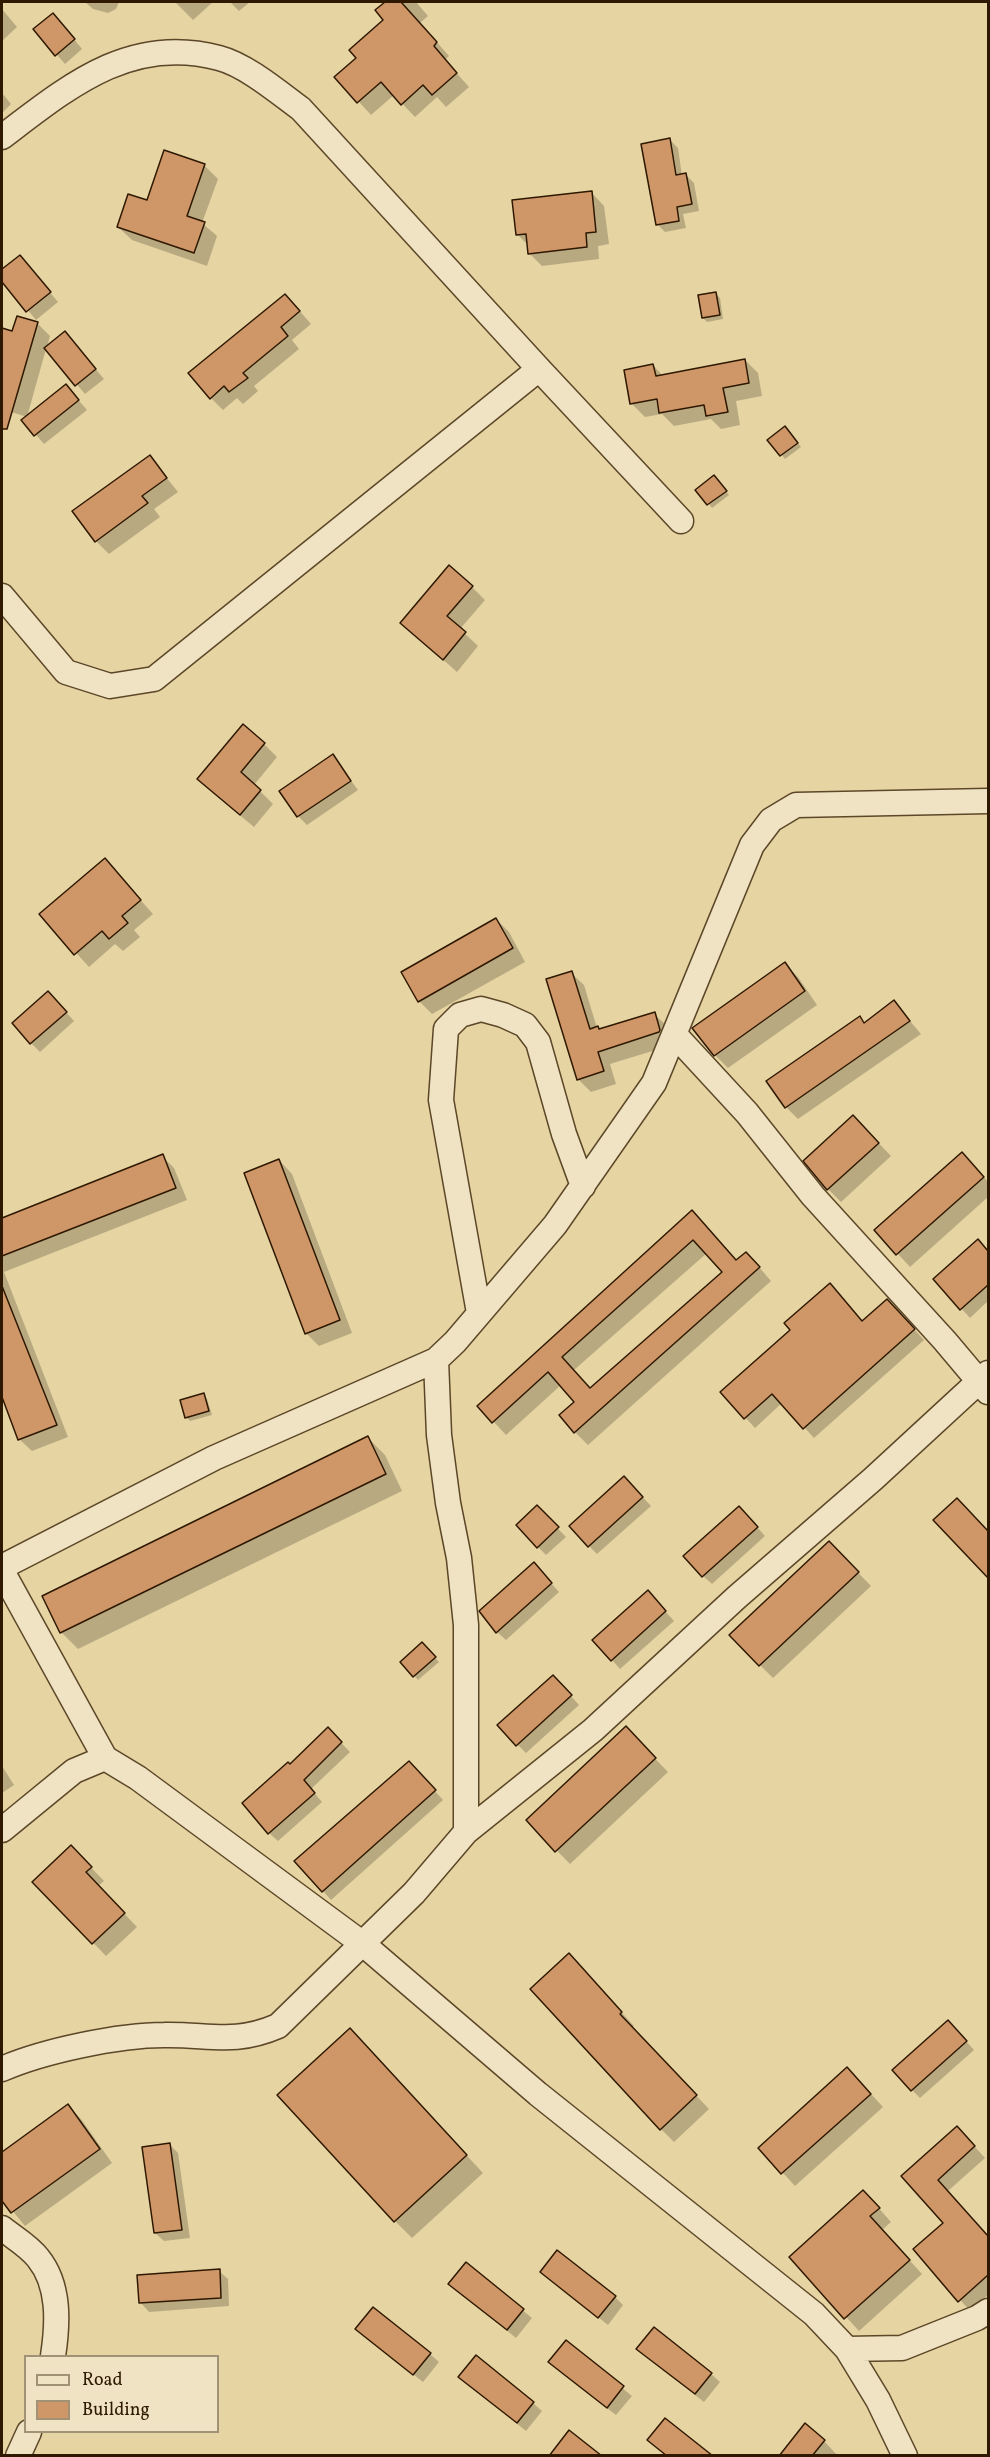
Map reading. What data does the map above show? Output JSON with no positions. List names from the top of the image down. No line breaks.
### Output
{"legend":["Road","Building"]}
